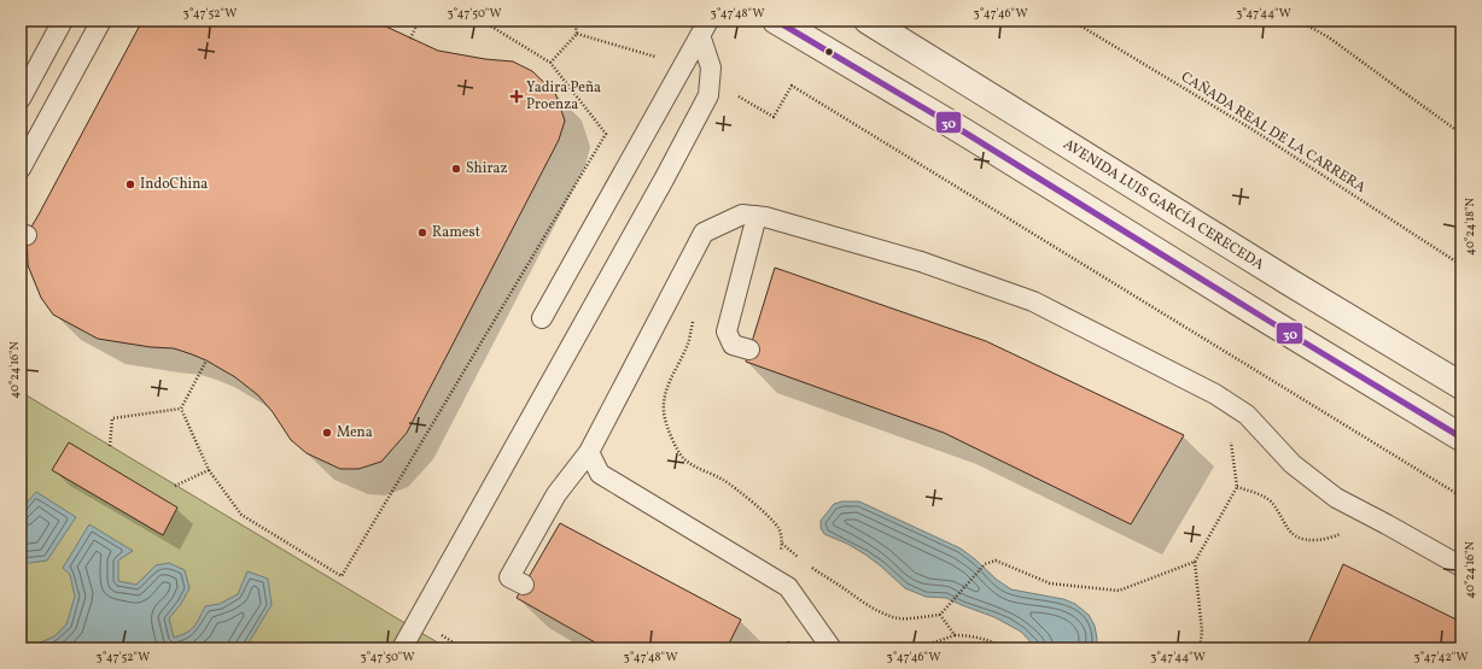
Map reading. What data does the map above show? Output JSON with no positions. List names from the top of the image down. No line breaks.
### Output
{"streets":{"street":["AVENIDA LUIS GARCÍA CERECEDA"],"path":["CAÑADA REAL DE LA CARRERA"]},"places":{"health":["Yadira Peña Proenza"],"other":["Shiraz","IndoChina","Ramest","Mena"]},"lines":["transit line 30"],"coordinates":["3°47'52\"W","3°47'50\"W","3°47'48\"W","3°47'46\"W","3°47'44\"W","40°24'18\"N","40°24'16\"N","3°47'42\"W"]}
